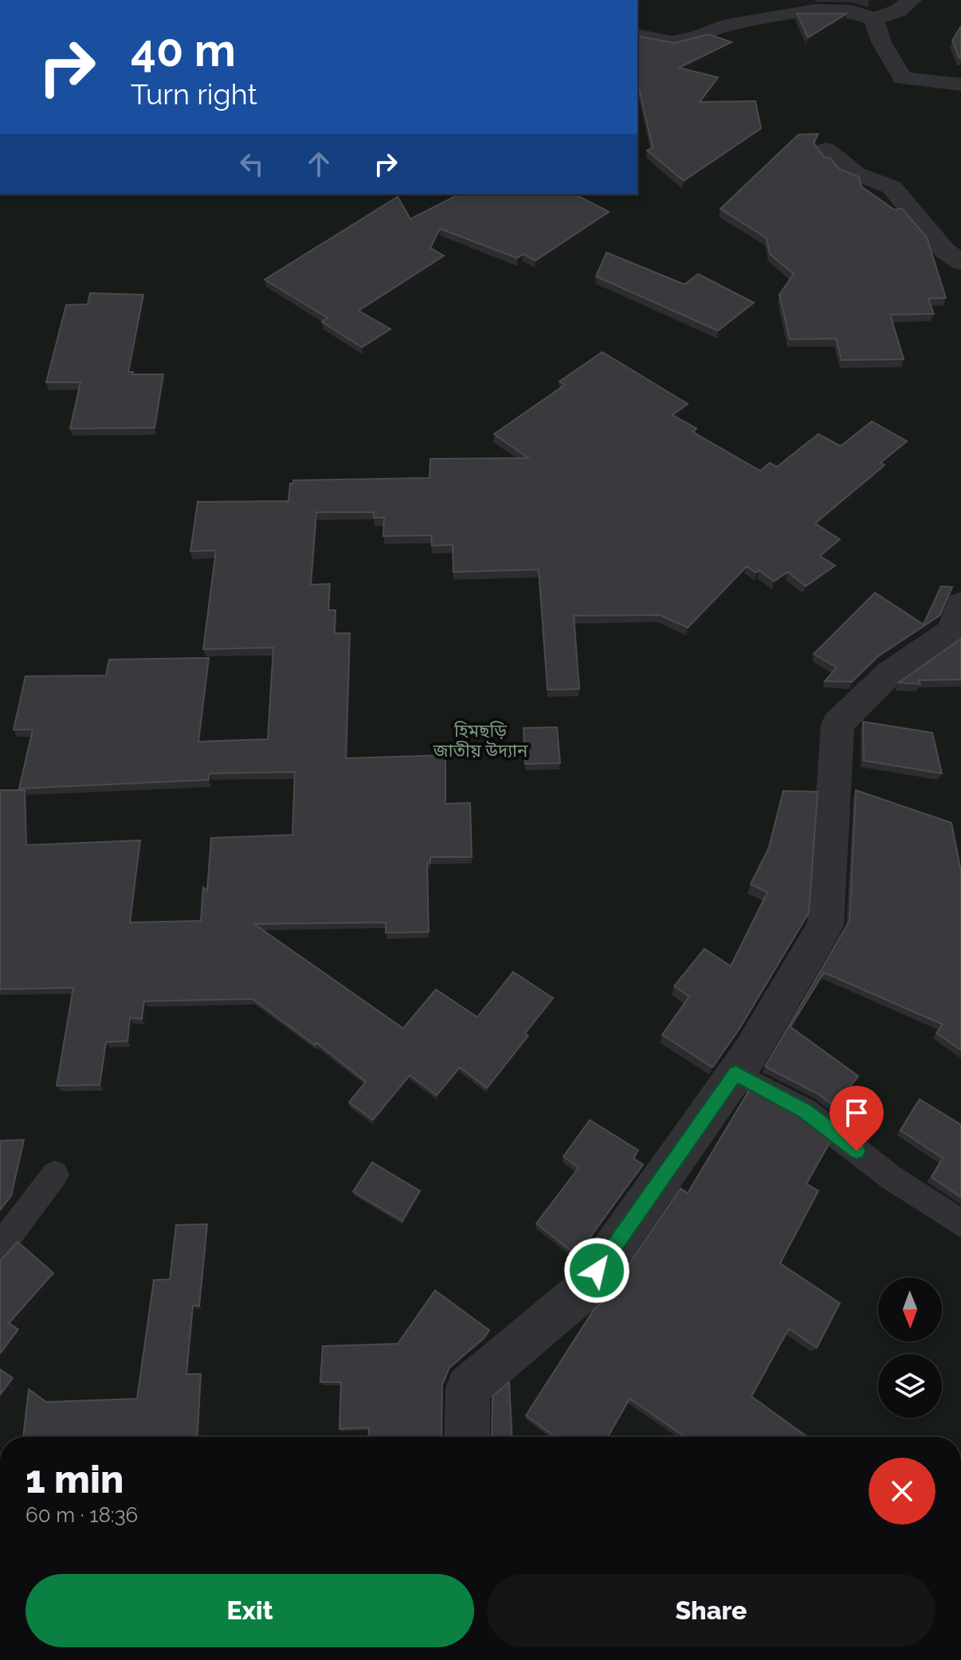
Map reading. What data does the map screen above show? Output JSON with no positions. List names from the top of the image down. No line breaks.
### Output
{"parks":["হিমছড়ি জাতীয় উদ্যান"],"north":"bottom","page":{"turn":["40 m","Turn right"],"heading":["1 min","60 m · 18:36"],"buttons":["Exit","Share"]}}
